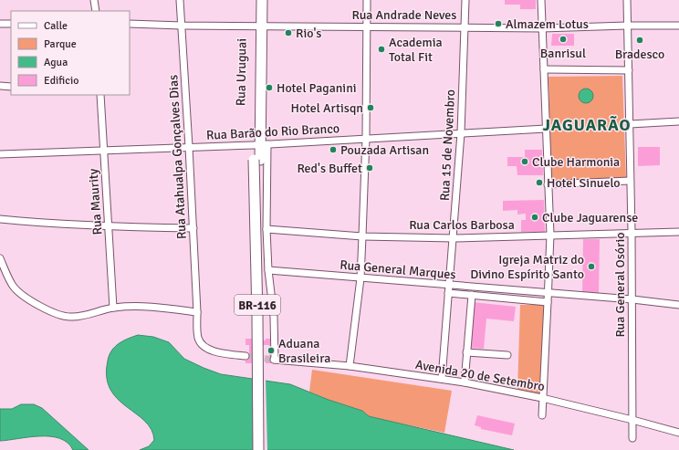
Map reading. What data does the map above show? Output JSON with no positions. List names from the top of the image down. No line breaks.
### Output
{"streets":{"highway":["Rua Uruguai","BR-116"],"street":["Rua Andrade Neves","Rua Barão do Rio Branco","Rua 15 de Novembro","Rua Atahualpa Gonçalves Dias","Rua Maurity","Rua Carlos Barbosa","Rua General Marques","Rua General Osório","Avenida 20 de Setembro"]},"crossings":[["Rua Andrade Neves","Rua Uruguai"],["Rua Andrade Neves","Rua 15 de Novembro"],["Rua Andrade Neves","Rua Atahualpa Gonçalves Dias"],["Rua Andrade Neves","Rua General Osório"],["Rua Uruguai","Rua Barão do Rio Branco"],["Rua Uruguai","BR-116"],["Rua Barão do Rio Branco","Rua 15 de Novembro"],["Rua Barão do Rio Branco","Rua Atahualpa Gonçalves Dias"],["Rua Barão do Rio Branco","Rua Maurity"],["Rua Barão do Rio Branco","BR-116"],["Rua 15 de Novembro","Rua Carlos Barbosa"],["Rua 15 de Novembro","Rua General Marques"],["Rua 15 de Novembro","Avenida 20 de Setembro"],["Rua Carlos Barbosa","Rua General Osório"],["Rua General Marques","Rua General Osório"],["Rua General Marques","Avenida 20 de Setembro"],["Rua General Osório","Avenida 20 de Setembro"]],"districts":["JAGUARÃO"],"places":["Almazem Lotus","Rio's","Banrisul","Bradesco","Academia Total Fit","Hotel Paganini","Hotel Artisqn","Pouzada Artisan","Clube Harmonia","Red's Buffet","Hotel Sinuelo","Clube Jaguarense","Igreja Matriz do Divino Espírito Santo","Aduana Brasileira"],"legend":["Calle","Parque","Agua","Edificio"]}
